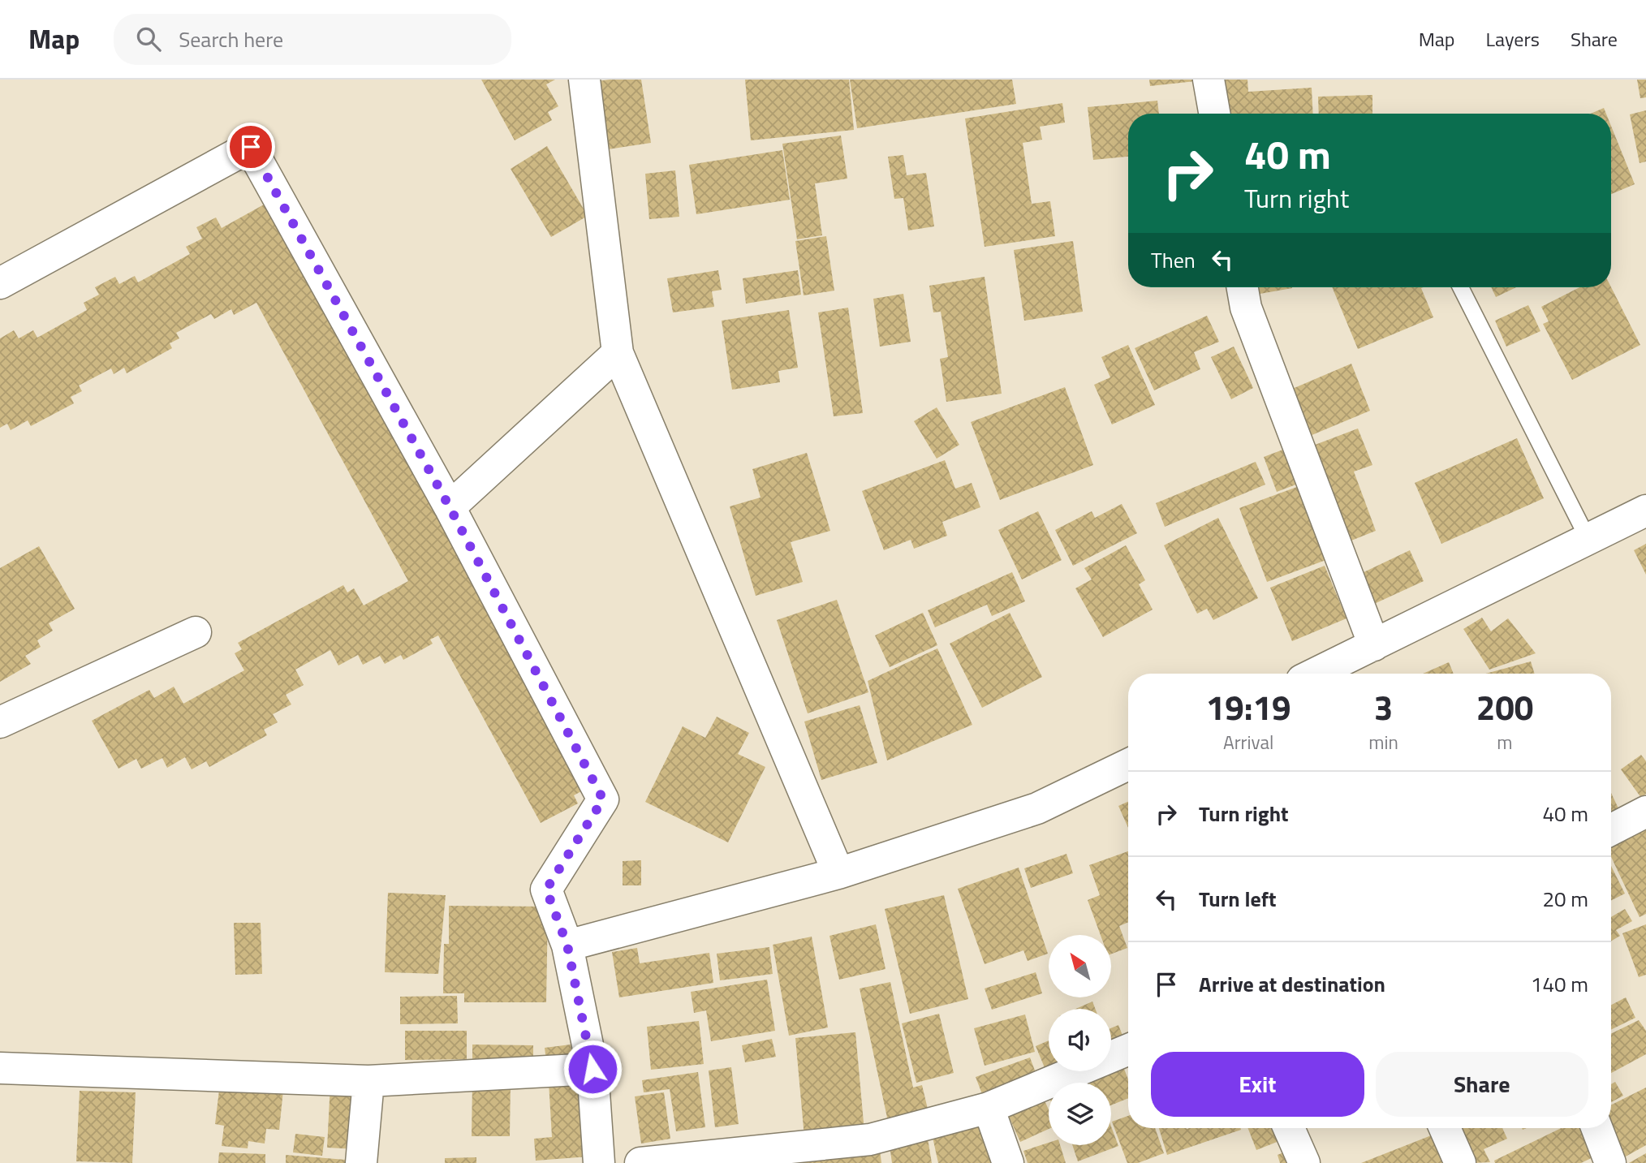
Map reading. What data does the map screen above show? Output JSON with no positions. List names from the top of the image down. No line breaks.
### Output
{"north":"top left","page":{"header":"Map","search":"Search here","nav":["Map","Layers","Share"],"turn":["40 m","Turn right"],"then":"Then","eta":["19:19","Arrival","3","min","200","m"],"list":[{"name":"Turn right","value":"40 m"},{"name":"Turn left","value":"20 m"},{"name":"Arrive at destination","value":"140 m"}],"buttons":["Exit","Share"]}}
